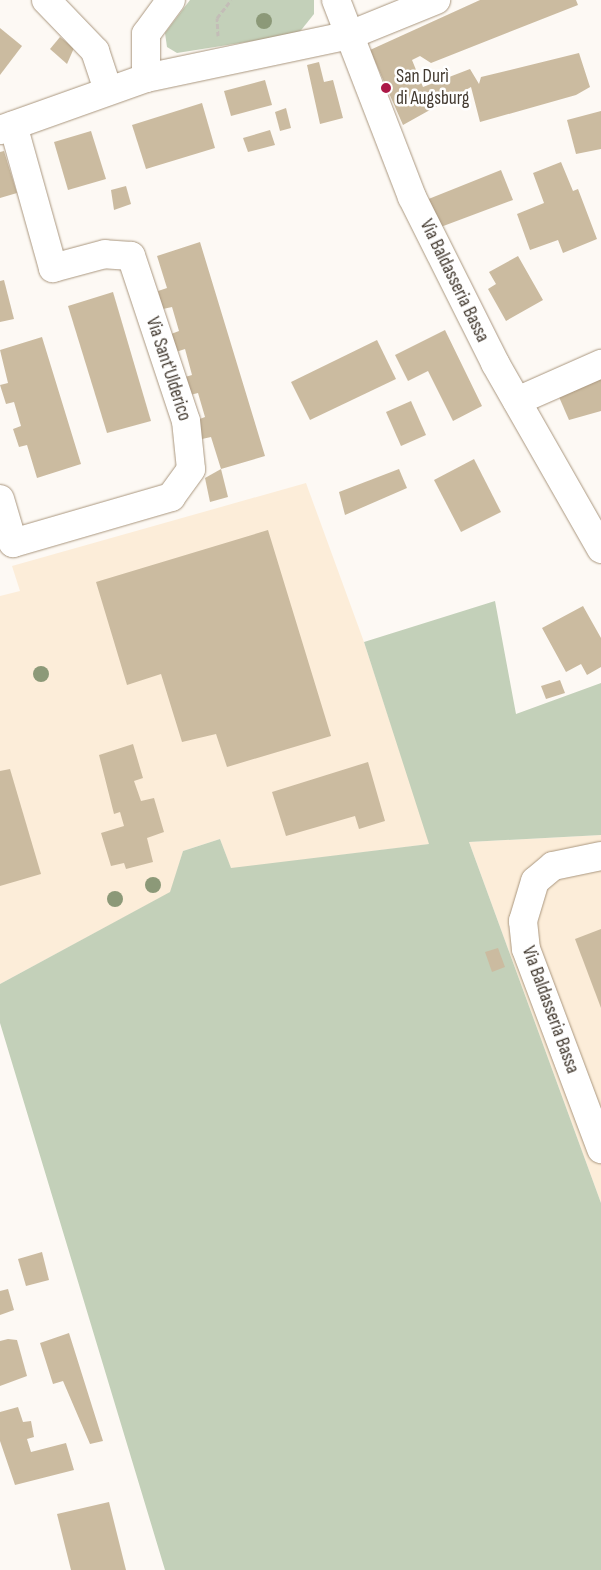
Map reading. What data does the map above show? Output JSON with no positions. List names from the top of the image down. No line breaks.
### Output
{"streets":{"street":["Via Baldasseria Bassa","Via Sant'Ulderico"]},"crossings":[["Via Baldasseria Bassa","Via Sant'Ulderico"]],"places":["San Durì di Augsburg"]}
